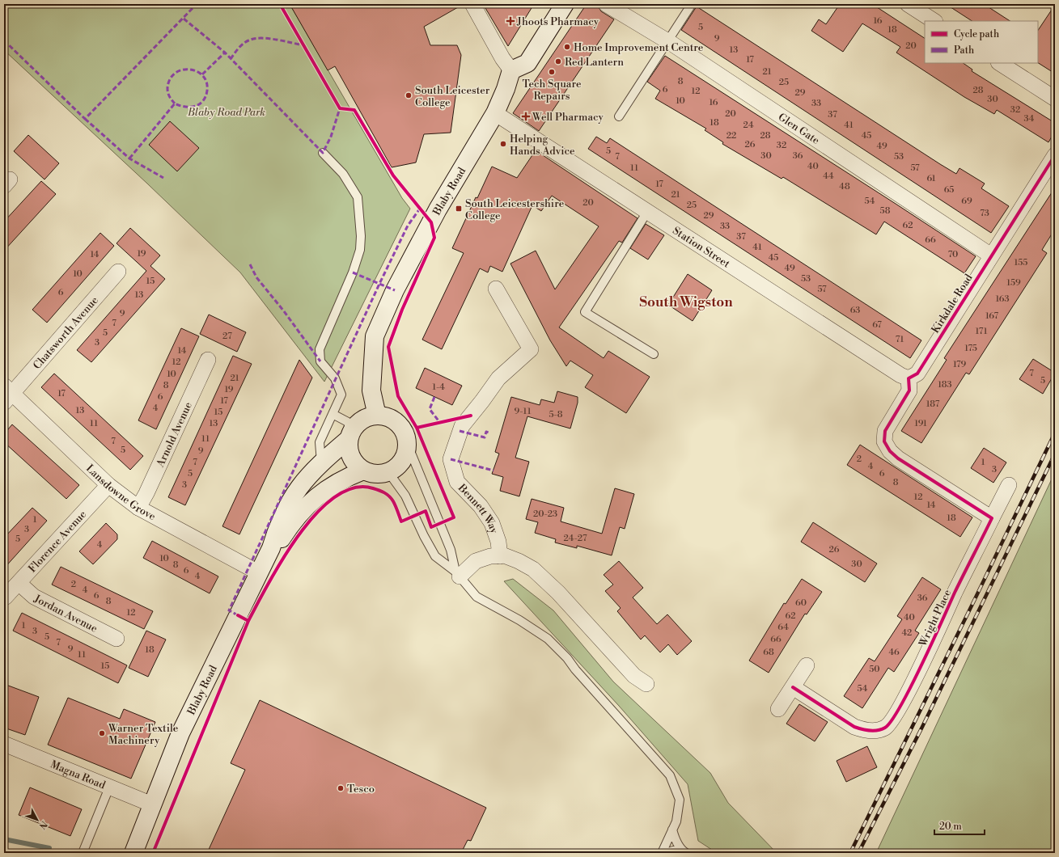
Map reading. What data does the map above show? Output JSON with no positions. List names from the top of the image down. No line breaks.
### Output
{"streets":{"main road":["Blaby Road"],"street":["Glen Gate","Station Street","Kirkdale Road","Chatsworth Avenue","Arnold Avenue","Lansdowne Grove","Bennett Way","Florence Avenue","Jordan Avenue","Wright Place","Magna Road"]},"crossings":[["Glen Gate","Kirkdale Road"],["Blaby Road","Station Street"],["Blaby Road","Lansdowne Grove"],["Blaby Road","Magna Road"],["Station Street","Kirkdale Road"],["Chatsworth Avenue","Lansdowne Grove"],["Arnold Avenue","Lansdowne Grove"],["Lansdowne Grove","Florence Avenue"],["Florence Avenue","Jordan Avenue"]],"districts":["South Wigston"],"parks":["Blaby Road Park"],"places":{"health":["Jhoots Pharmacy","Well Pharmacy"],"other":["Home Improvement Centre","Red Lantern","Tech Square Repairs","South Leicester College","Helping Hands Advice","Warner Textile Machinery","Tesco"],"transit":["South Leicestershire College"]},"house_numbers":["16","5","18","9","20","13","17","21","8","25","6","28","12","29","30","10","16","33","32","20","37","34","18","24","41","22","28","45","26","32","49","5","30","36","7","53","40","11","57","44","61","17","48","65","21","54","69","20","25","58","73","29","62","33","37","66","41","19","14","70","45","155","49","10","53","15","159","57","6","13","163","63","9","167","7","67","171","5","27","71","3","175","14","12","179","7","10","21","5","183","8","1-4","19","17","6","17","187","4","13","9-11","15","5-8","11","13","191","11","7","5","9","2","7","1","4","3","5","6","8","3","12","14","20-23","18","1","3","24-27","5","4","26","10","30","8","6","4","2","4","6","36","8","60","12","62","40","1","64","3","42","5","66","7","9","18","68","46","11","15","50","54"],"legend":["Cycle path","Path"],"scale_bar":"20 m","north":"bottom right"}
